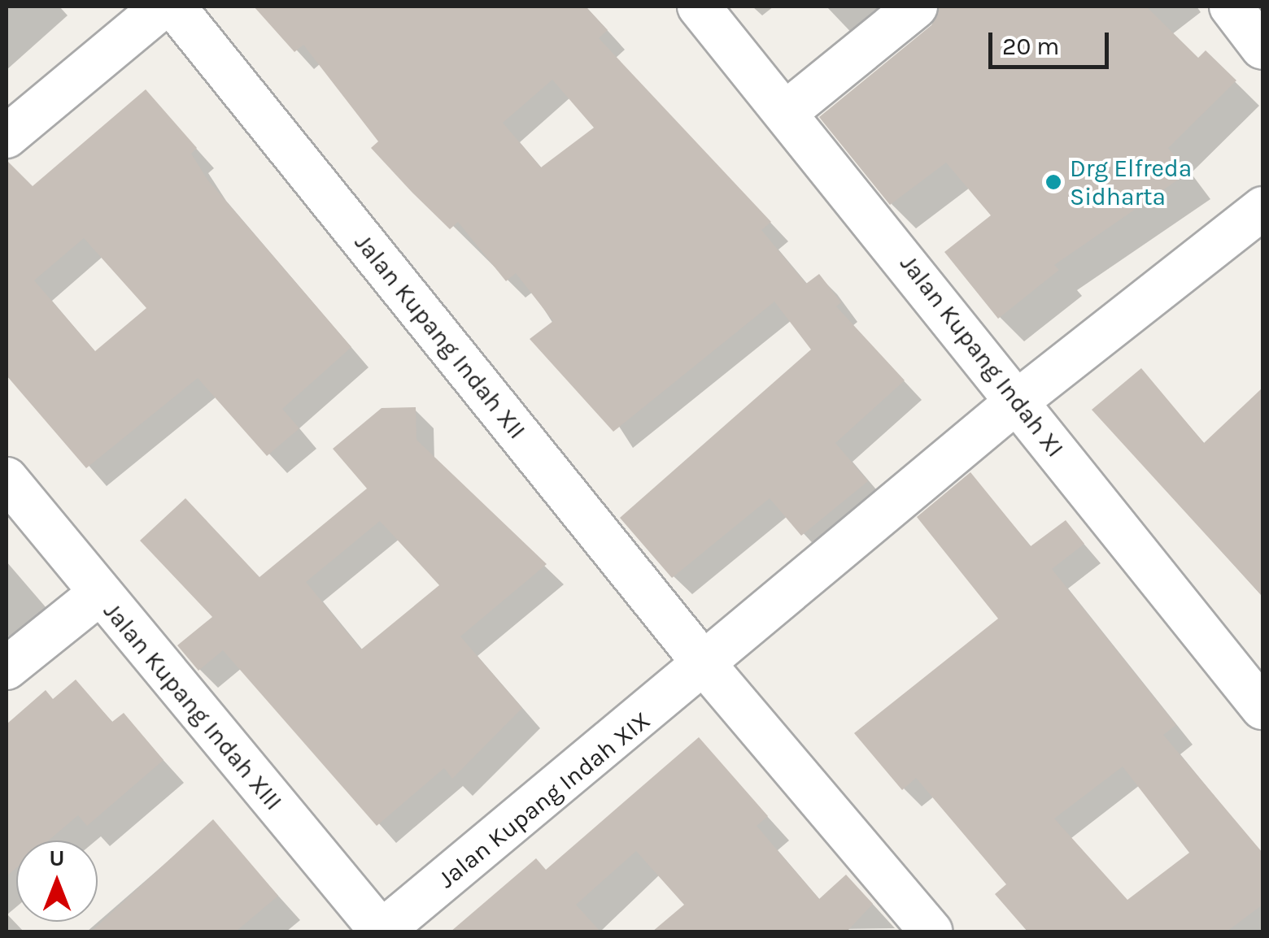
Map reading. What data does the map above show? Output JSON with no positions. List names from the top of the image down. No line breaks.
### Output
{"streets":{"street":["Jalan Kupang Indah XII","Jalan Kupang Indah XI","Jalan Kupang Indah XIII","Jalan Kupang Indah XIX"]},"crossings":[["Jalan Kupang Indah XII","Jalan Kupang Indah XIX"],["Jalan Kupang Indah XIII","Jalan Kupang Indah XIX"]],"places":["Drg Elfreda Sidharta"],"scale_bar":"20 m","north":"top"}
